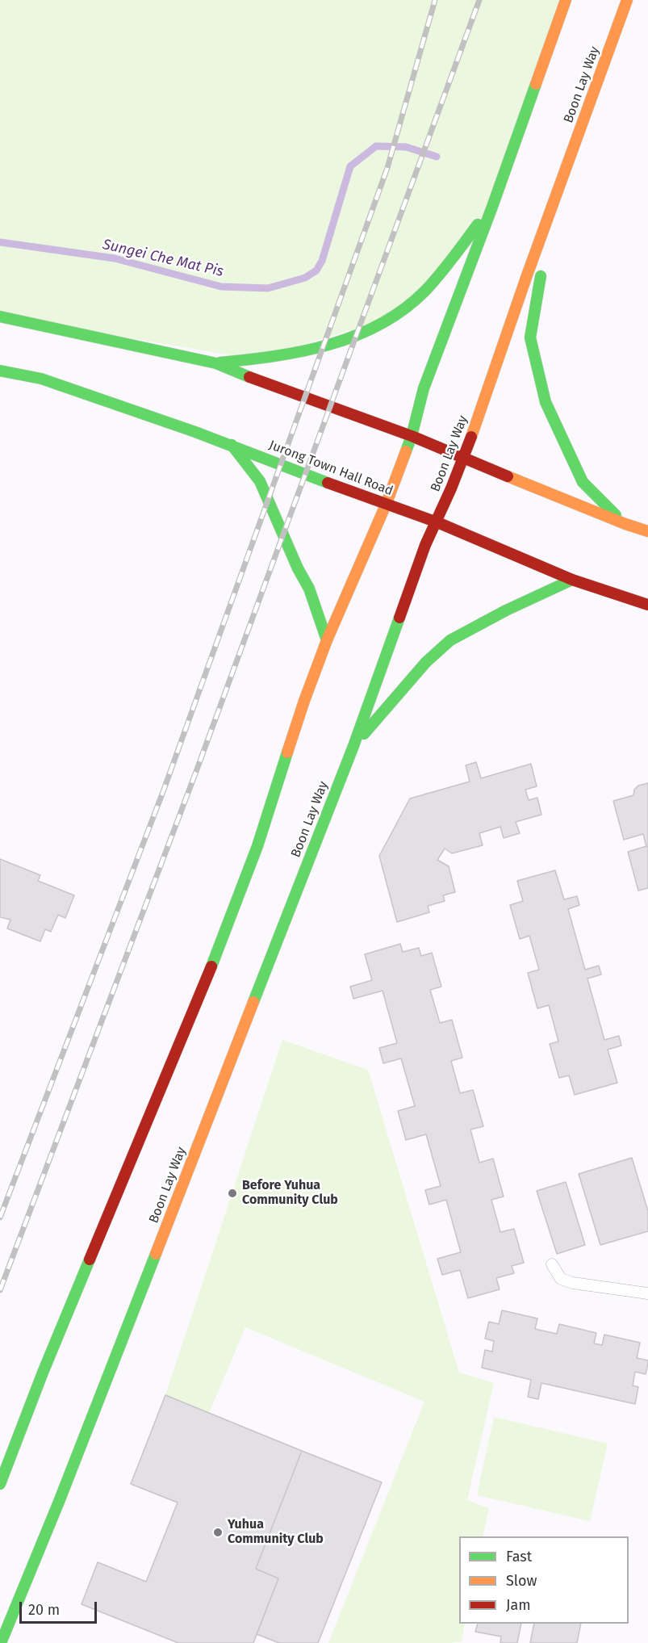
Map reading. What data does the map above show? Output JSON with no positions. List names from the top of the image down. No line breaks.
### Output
{"streets":{"main road":["Boon Lay Way","Jurong Town Hall Road"]},"crossings":[["Boon Lay Way","Jurong Town Hall Road"]],"water":["Sungei Che Mat Pis"],"places":["Before Yuhua Community Club","Yuhua Community Club"],"legend":["Fast","Slow","Jam"],"scale_bar":"20 m"}
